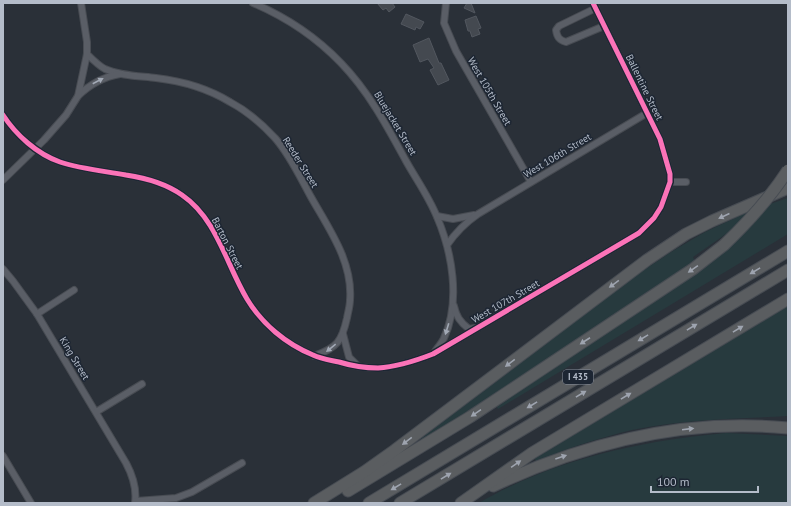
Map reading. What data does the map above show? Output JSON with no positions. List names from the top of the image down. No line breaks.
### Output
{"streets":{"highway":["I 435"],"street":["Ballentine Street","West 105th Street","Bluejacket Street","West 106th Street","Reeder Street","Barton Street","West 107th Street","King Street"]},"crossings":[["Ballentine Street","West 106th Street"],["Ballentine Street","West 107th Street"],["West 105th Street","West 106th Street"],["Bluejacket Street","West 106th Street"],["Bluejacket Street","West 107th Street"],["Reeder Street","Barton Street"],["Reeder Street","West 107th Street"],["Barton Street","West 107th Street"]],"scale_bar":"100 m"}
